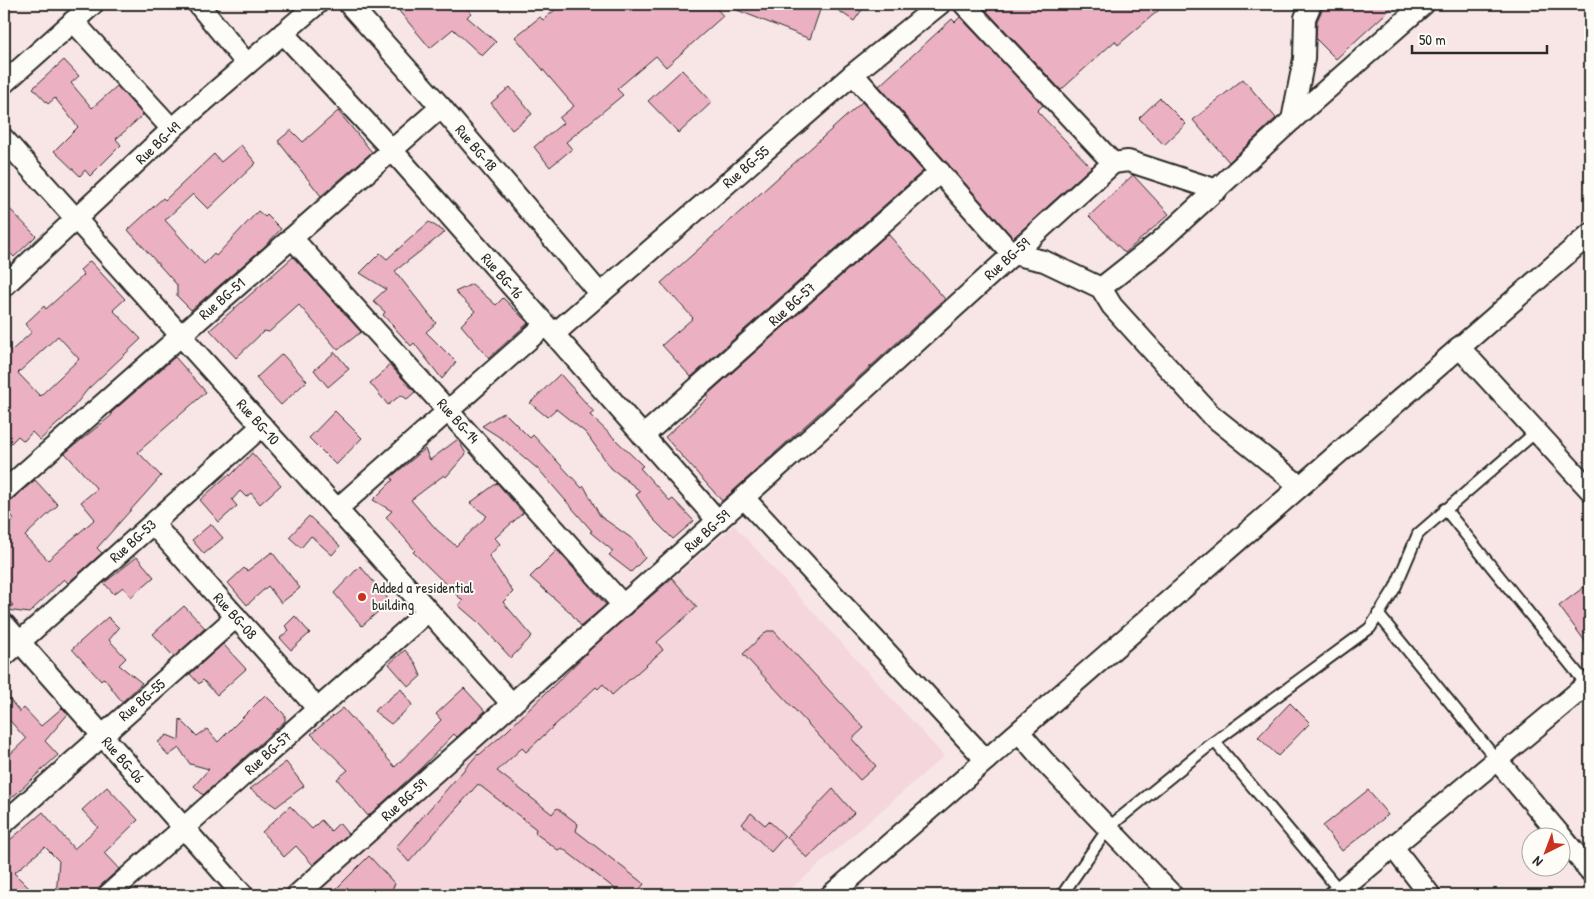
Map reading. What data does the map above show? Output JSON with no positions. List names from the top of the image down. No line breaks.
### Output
{"streets":{"street":["Rue BG-49","Rue BG-18","Rue BG-55","Rue BG-59","Rue BG-16","Rue BG-51","Rue BG-57","Rue BG-14","Rue BG-10","Rue BG-53","Rue BG-08","Rue BG-06"]},"crossings":[["Rue BG-49","Rue BG-16"],["Rue BG-49","Rue BG-10"],["Rue BG-18","Rue BG-55"],["Rue BG-18","Rue BG-51"],["Rue BG-55","Rue BG-16"],["Rue BG-55","Rue BG-14"],["Rue BG-55","Rue BG-10"],["Rue BG-55","Rue BG-08"],["Rue BG-55","Rue BG-06"],["Rue BG-59","Rue BG-16"],["Rue BG-59","Rue BG-14"],["Rue BG-59","Rue BG-10"],["Rue BG-16","Rue BG-51"],["Rue BG-16","Rue BG-57"],["Rue BG-51","Rue BG-14"],["Rue BG-51","Rue BG-10"],["Rue BG-57","Rue BG-10"],["Rue BG-57","Rue BG-08"],["Rue BG-57","Rue BG-06"],["Rue BG-10","Rue BG-53"],["Rue BG-53","Rue BG-08"],["Rue BG-53","Rue BG-06"]],"places":["Added a residential building"],"scale_bar":"50 m","north":"bottom left"}
